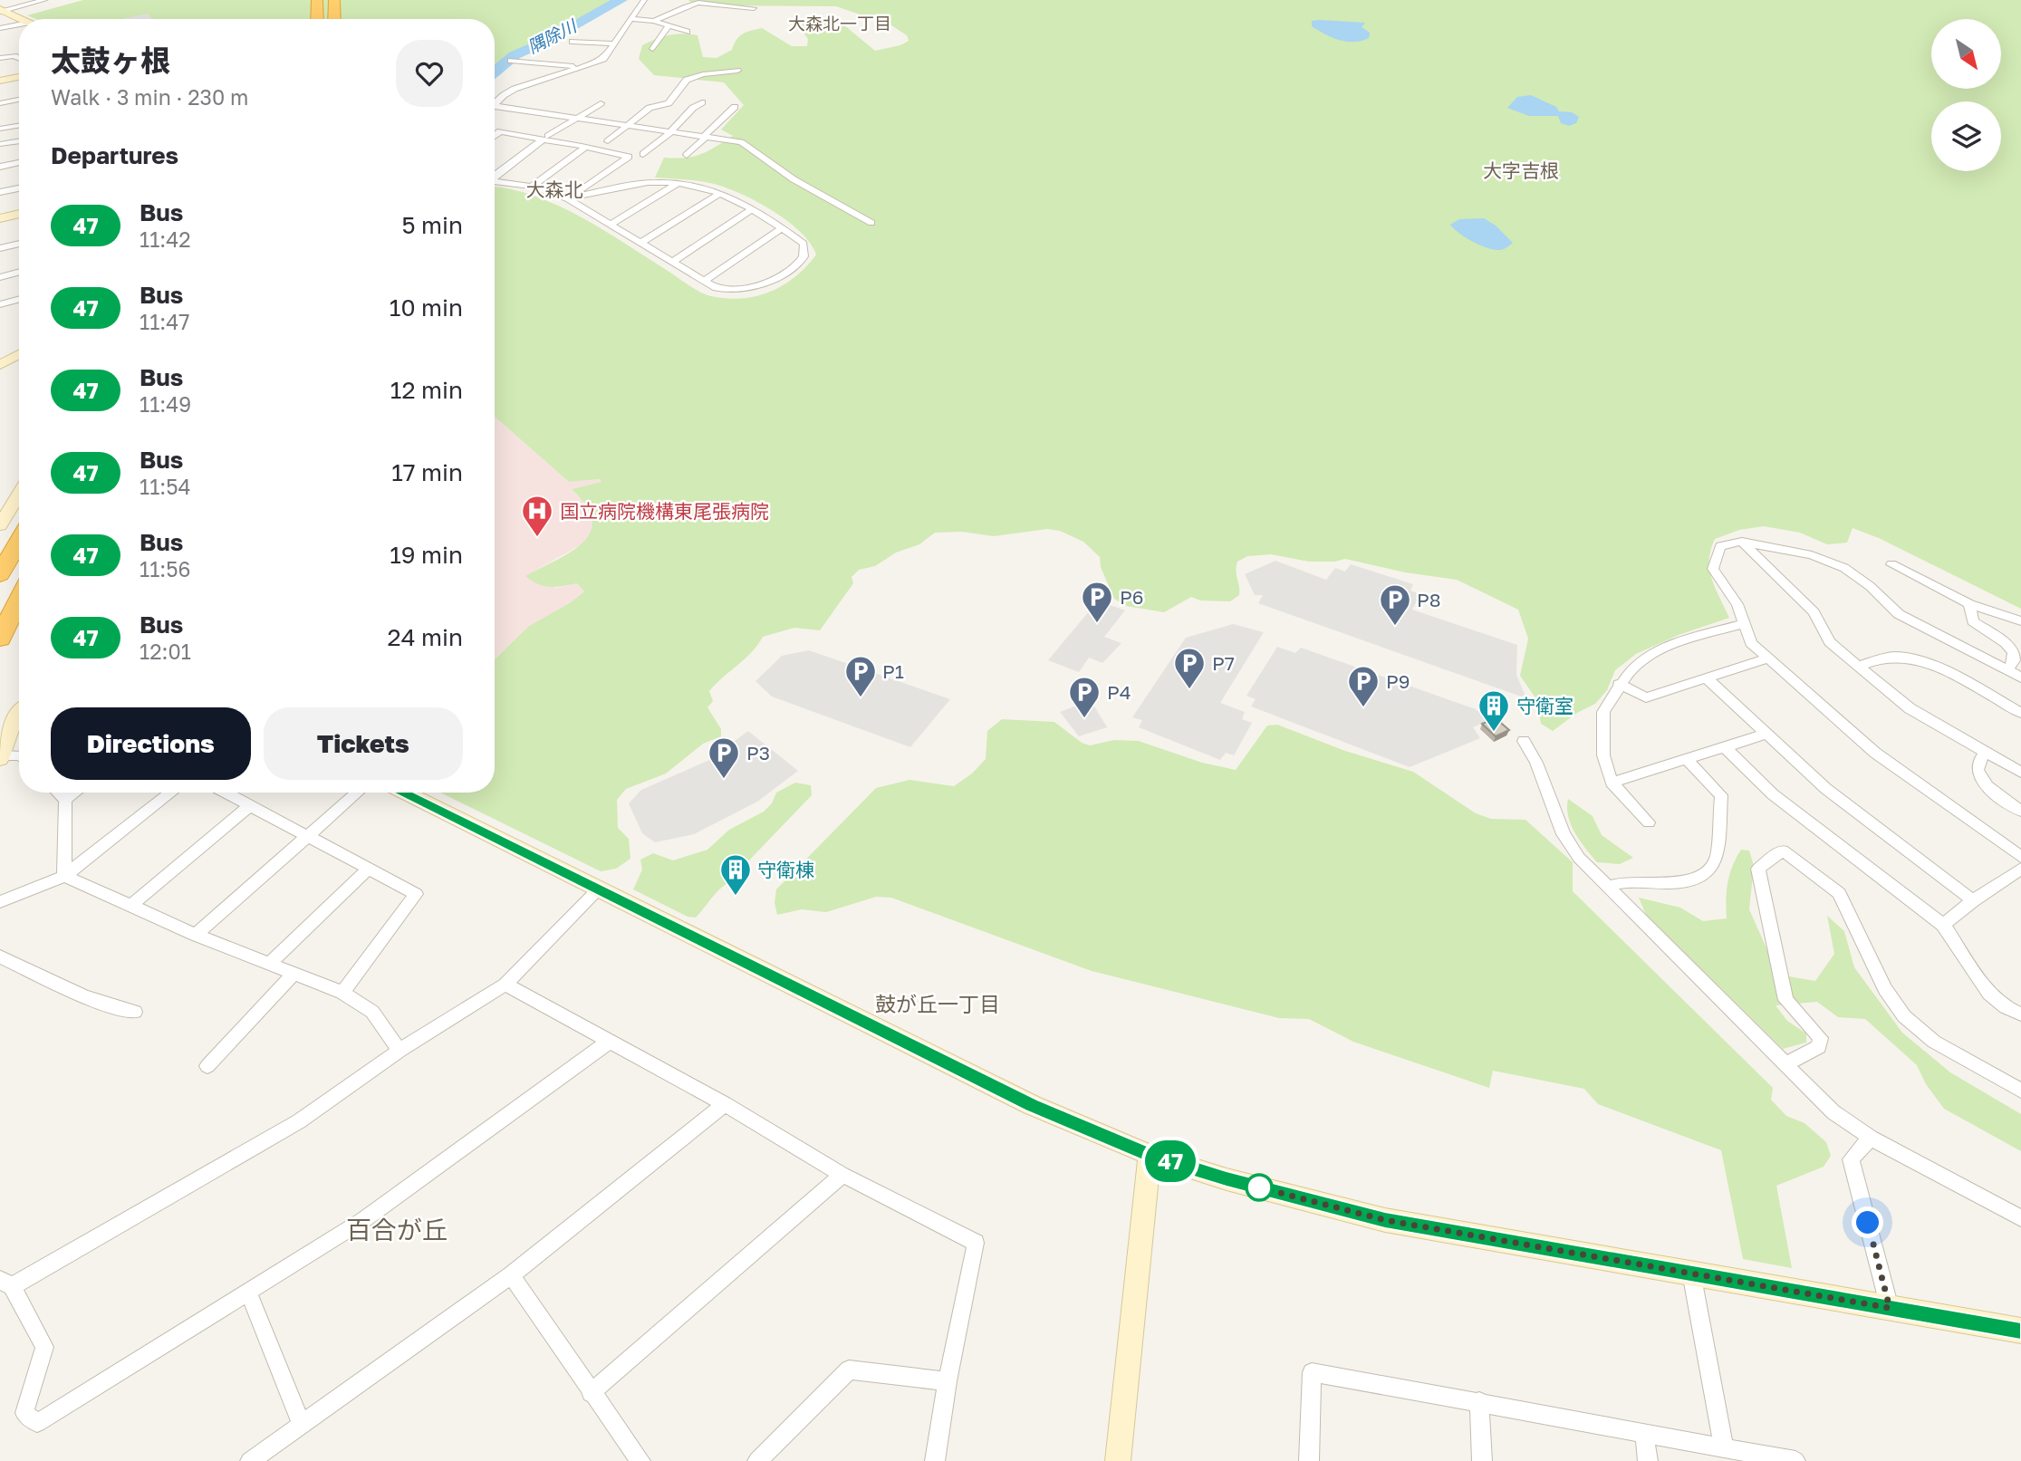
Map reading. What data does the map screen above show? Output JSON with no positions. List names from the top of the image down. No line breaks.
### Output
{"districts":["大森北一丁目","大字吉根","大森北","鼓が丘一丁目","百合が丘"],"water":["隅除川"],"places":{"hospital":["国立病院機構東尾張病院"],"parking":["P6","P8","P7","P1","P9","P4","P3"],"building":["守衛室","守衛棟"]},"lines":["bus line 47"],"north":"bottom right","page":{"on_map":"47","heading":[["太鼓ヶ根","Walk · 3 min · 230 m"],"Departures"],"list":[{"mark":"47","name":"Bus","note":"11:42","value":"5 min"},{"mark":"47","name":"Bus","note":"11:47","value":"10 min"},{"mark":"47","name":"Bus","note":"11:49","value":"12 min"},{"mark":"47","name":"Bus","note":"11:54","value":"17 min"},{"mark":"47","name":"Bus","note":"11:56","value":"19 min"},{"mark":"47","name":"Bus","note":"12:01","value":"24 min"}],"buttons":["Directions","Tickets"]}}
